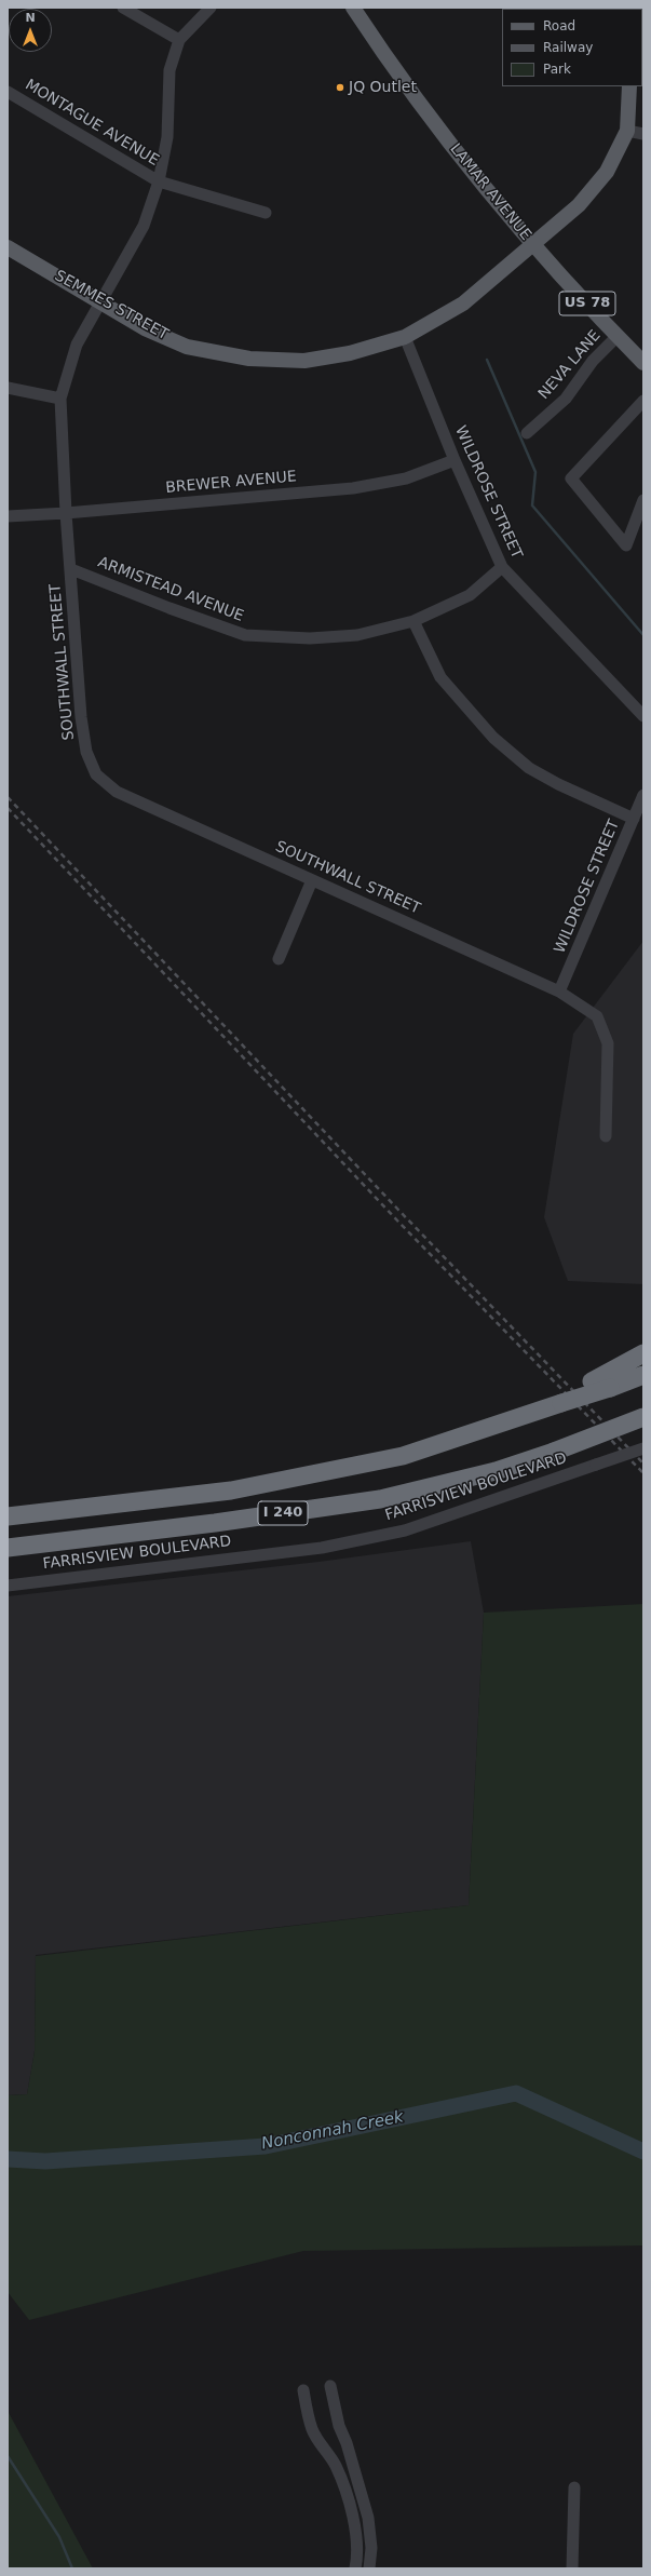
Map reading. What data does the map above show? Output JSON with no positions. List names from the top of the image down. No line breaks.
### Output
{"streets":{"highway":["I 240"],"main road":["LAMAR AVENUE","US 78","SEMMES STREET"],"street":["MONTAGUE AVENUE","NEVA LANE","BREWER AVENUE","WILDROSE STREET","ARMISTEAD AVENUE","SOUTHWALL STREET","FARRISVIEW BOULEVARD"]},"crossings":[["MONTAGUE AVENUE","SOUTHWALL STREET"],["LAMAR AVENUE","SEMMES STREET"],["LAMAR AVENUE","NEVA LANE"],["SEMMES STREET","WILDROSE STREET"],["SEMMES STREET","SOUTHWALL STREET"],["BREWER AVENUE","WILDROSE STREET"],["BREWER AVENUE","SOUTHWALL STREET"],["WILDROSE STREET","ARMISTEAD AVENUE"],["WILDROSE STREET","SOUTHWALL STREET"],["ARMISTEAD AVENUE","SOUTHWALL STREET"]],"water":["Nonconnah Creek"],"places":["JQ Outlet"],"legend":["Road","Railway","Park"],"north":"top"}
